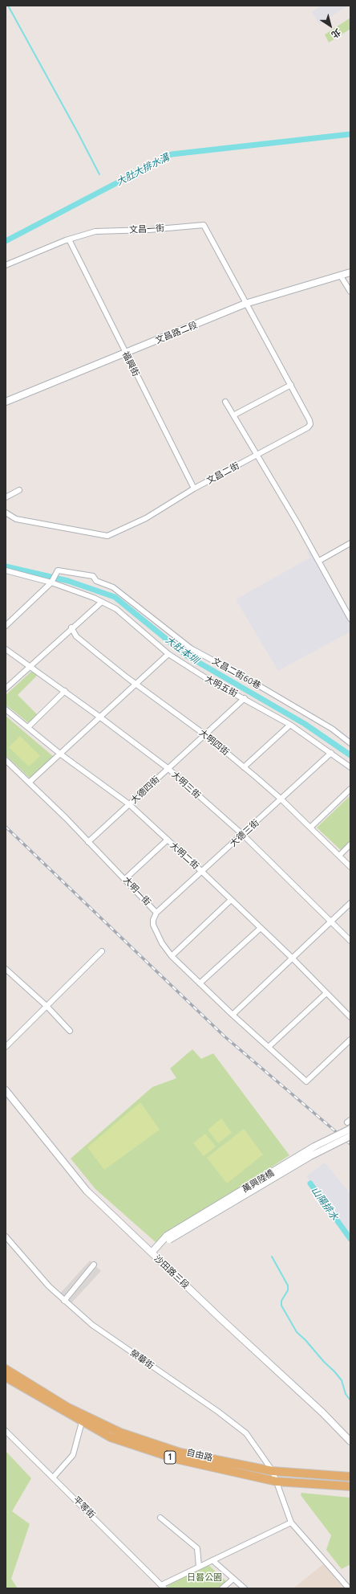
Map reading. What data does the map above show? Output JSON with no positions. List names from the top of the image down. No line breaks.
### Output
{"streets":{"main road":["自由路","1"],"street":["文昌一街","文昌路二段","福興街","文昌二街","文昌二街60巷","大明五街","大明四街","大明三街","大德四街","大德三街","大明二街","大明一街","萬興陸橋","沙田路三段","榮華街","平等街"]},"crossings":[["文昌一街","文昌路二段"],["文昌一街","福興街"],["文昌一街","文昌二街"],["文昌路二段","福興街"],["文昌路二段","文昌二街"],["福興街","文昌二街"],["文昌二街60巷","大明五街"],["大明五街","大德四街"],["大明五街","大德三街"],["大明四街","大德四街"],["大明四街","大德三街"],["大明三街","大德四街"],["大明三街","大德三街"],["大德四街","大明二街"],["大德四街","大明一街"],["大德三街","大明二街"],["大德三街","大明一街"],["榮華街","自由路"]],"water":["大肚大排水溝","大肚本圳","山陽排水"],"parks":["日晷公園"],"north":"bottom right"}
